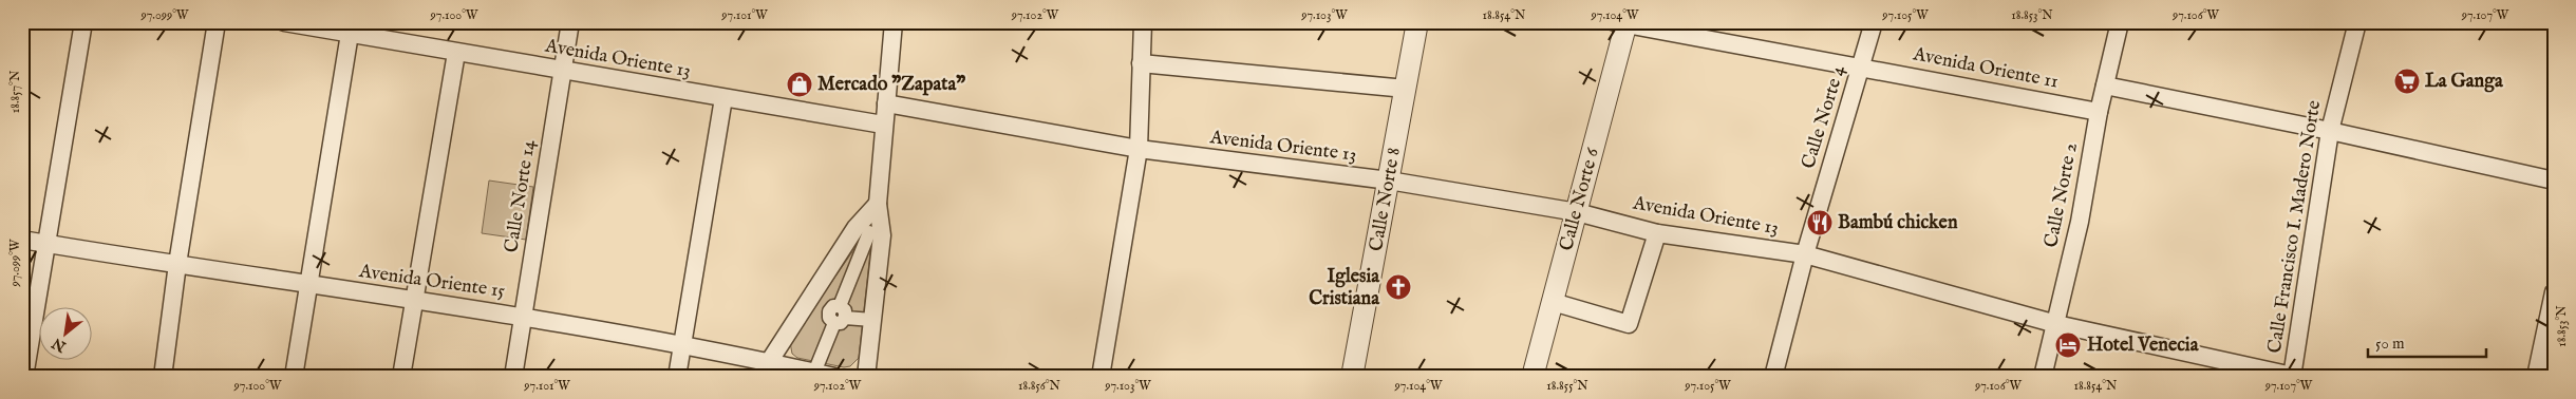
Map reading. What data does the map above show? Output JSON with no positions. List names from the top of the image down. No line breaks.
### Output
{"streets":{"street":["Avenida Oriente 13","Avenida Oriente 11","Calle Norte 4","Calle Norte 2","Calle Norte 14","Calle Norte 8","Calle Norte 6","Calle Francisco I. Madero Norte","Avenida Oriente 15"]},"crossings":[["Avenida Oriente 13","Calle Norte 4"],["Avenida Oriente 13","Calle Norte 2"],["Avenida Oriente 13","Calle Norte 14"],["Avenida Oriente 13","Calle Norte 8"],["Avenida Oriente 13","Calle Norte 6"],["Avenida Oriente 13","Calle Francisco I. Madero Norte"],["Avenida Oriente 11","Calle Norte 4"],["Avenida Oriente 11","Calle Norte 2"],["Avenida Oriente 11","Calle Norte 6"],["Calle Norte 14","Avenida Oriente 15"]],"places":{"supermarket":["La Ganga"],"shop":["Mercado \"Zapata\""],"restaurant":["Bambú chicken"],"church":["Iglesia Cristiana"],"hotel":["Hotel Venecia"]},"scale_bar":"50 m","north":"bottom left","coordinates":["97.099°W","97.100°W","97.101°W","97.102°W","97.103°W","18.854°N","97.104°W","97.105°W","18.853°N","97.106°W","97.107°W","18.857°N","18.856°N","18.855°N"]}
